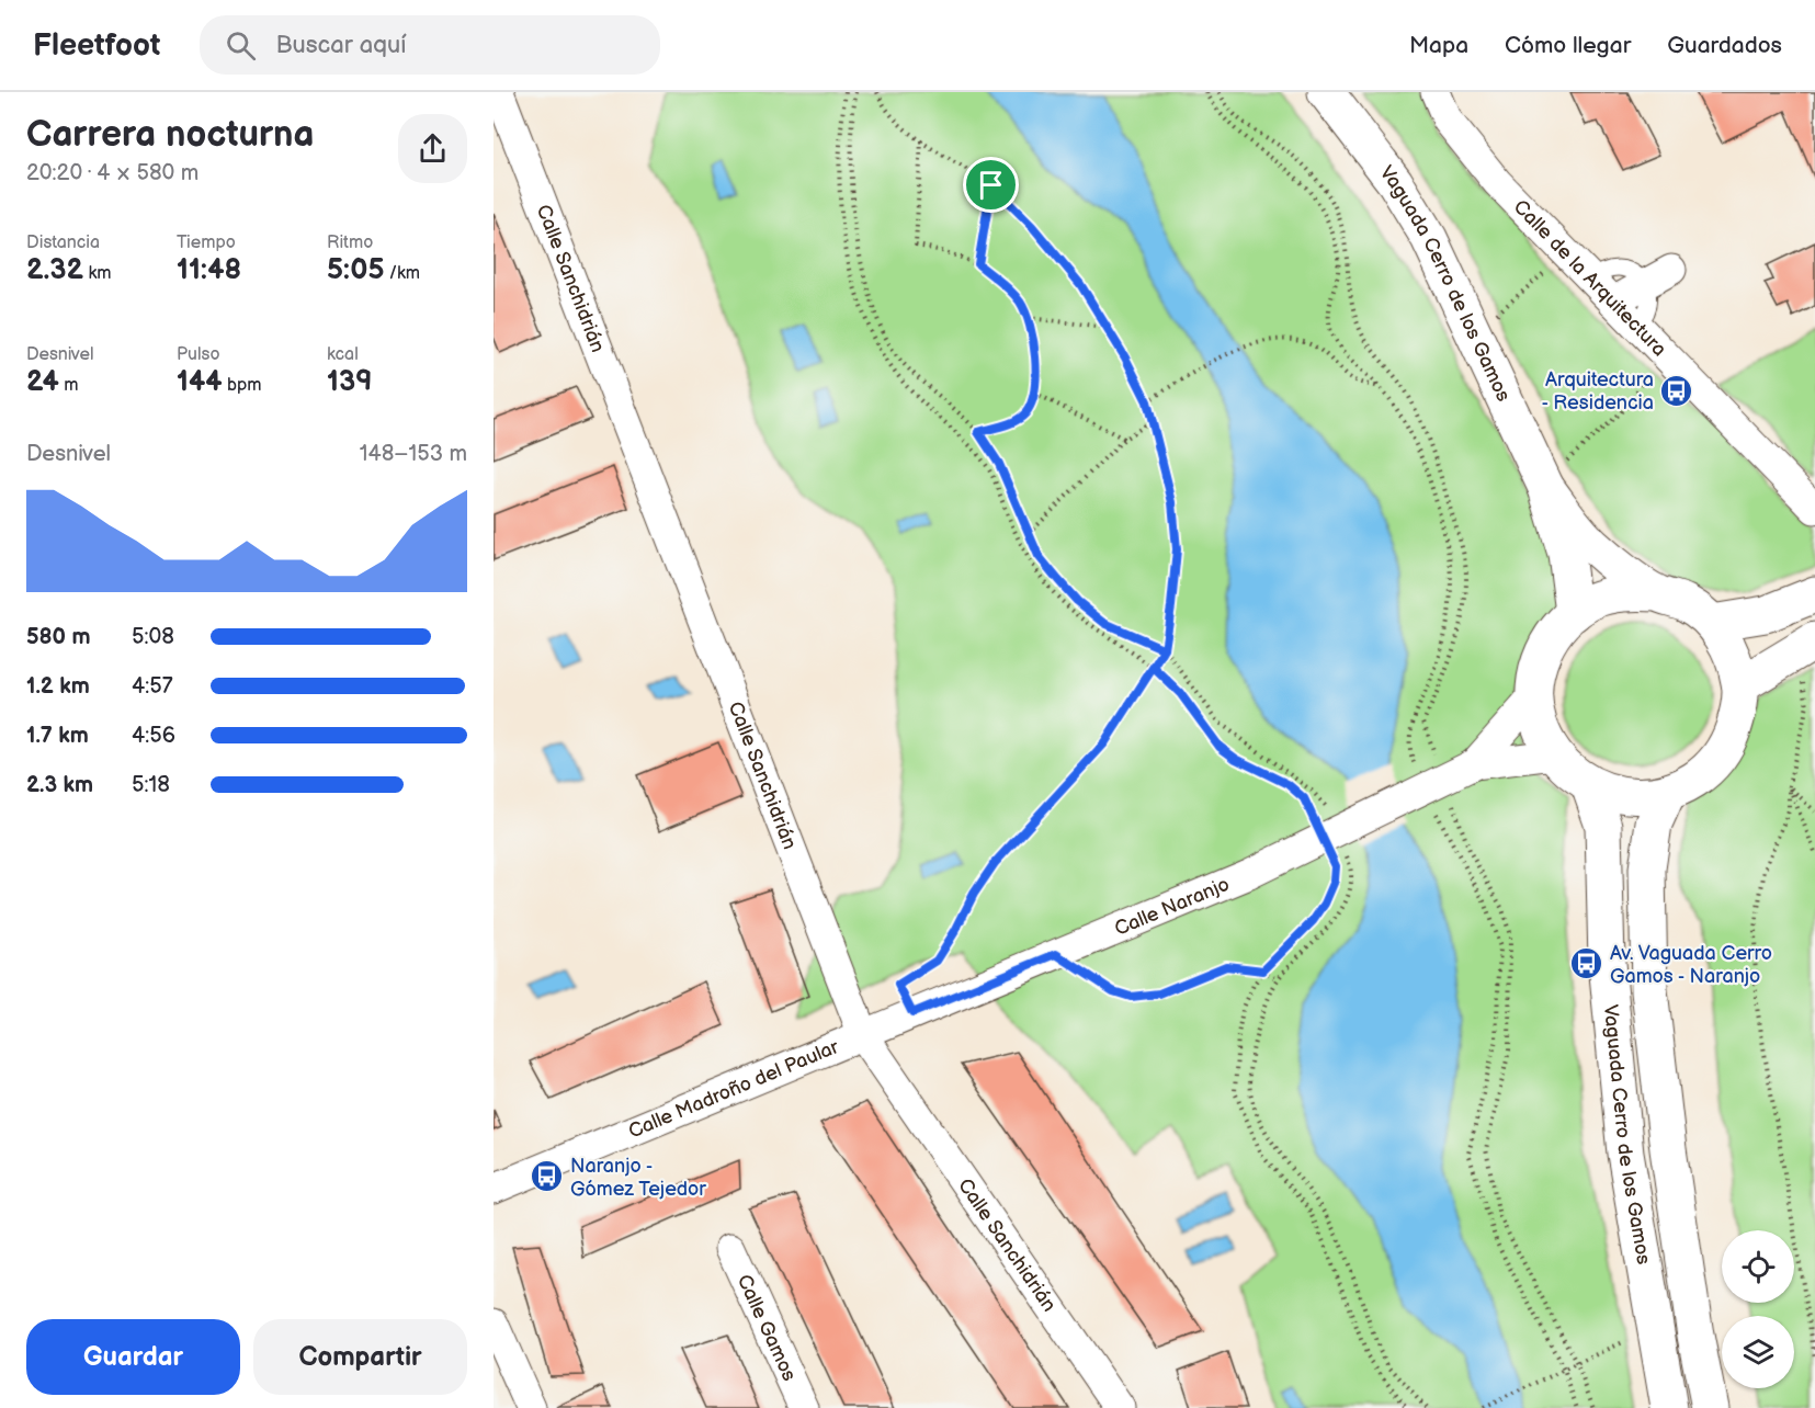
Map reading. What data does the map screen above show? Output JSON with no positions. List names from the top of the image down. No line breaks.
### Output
{"streets":{"main road":["Vaguada Cerro de los Gamos"],"street":["Calle Sanchidrián","Calle de la Arquitectura","Calle Naranjo","Calle Madroño del Paular","Calle Gamos"]},"crossings":[["Calle Sanchidrián","Calle Naranjo"],["Calle Sanchidrián","Calle Madroño del Paular"],["Vaguada Cerro de los Gamos","Calle Naranjo"],["Calle Naranjo","Calle Madroño del Paular"]],"places":{"bus stop":["Arquitectura - Residencia","Av. Vaguada Cerro Gamos - Naranjo","Naranjo - Gómez Tejedor"]},"page":{"header":"Fleetfoot","search":"Buscar aquí","nav":["Mapa","Cómo llegar","Guardados"],"heading":["Carrera nocturna","20:20 · 4 × 580 m"],"stats":[["Distancia","2.32 km"],["Tiempo","11:48"],["Ritmo","5:05 /km"],["Desnivel","24 m"],["Pulso","144 bpm"],["kcal","139"]],"chart":["Desnivel","148–153 m"],"list":[{"name":"580 m","note":"5:08"},{"name":"1.2 km","note":"4:57"},{"name":"1.7 km","note":"4:56"},{"name":"2.3 km","note":"5:18"}],"buttons":["Guardar","Compartir"]}}
